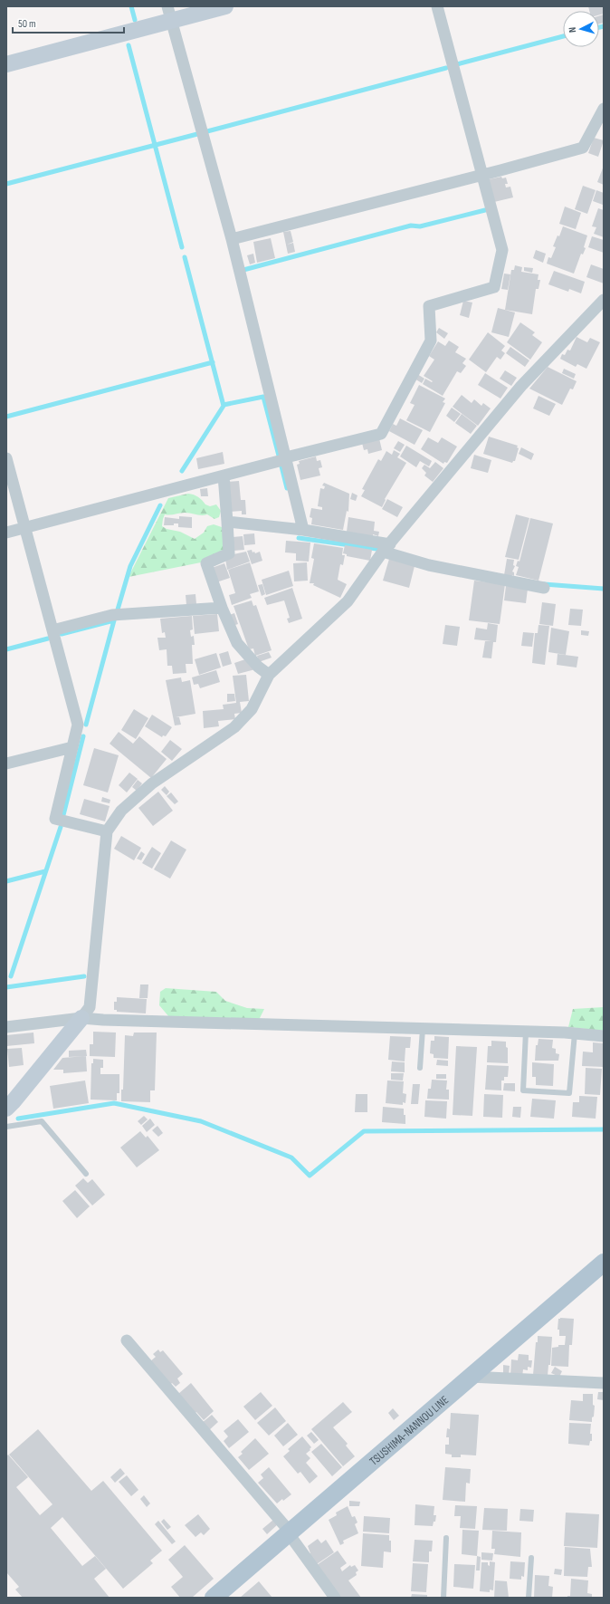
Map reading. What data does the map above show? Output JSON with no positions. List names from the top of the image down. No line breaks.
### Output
{"streets":{"main road":["TSUSHIMA-NANNOU LINE"]},"scale_bar":"50 m","north":"left"}
